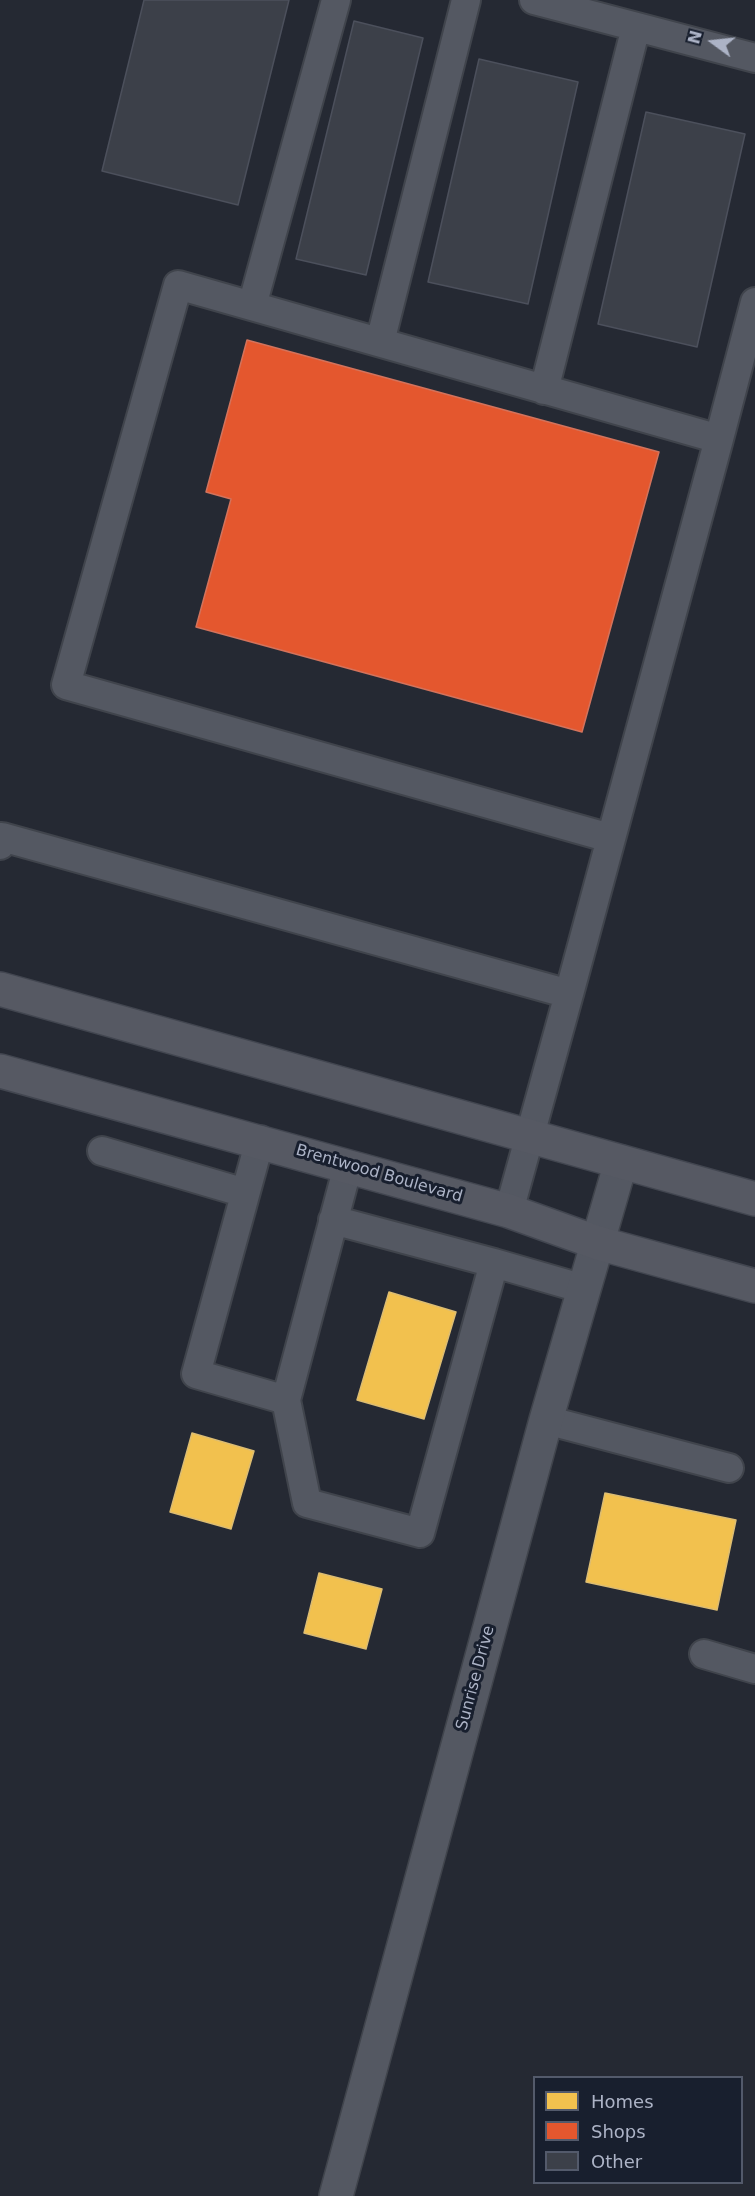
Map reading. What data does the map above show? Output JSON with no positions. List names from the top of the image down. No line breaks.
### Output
{"streets":{"main road":["Brentwood Boulevard"],"street":["Sunrise Drive"]},"crossings":[["Brentwood Boulevard","Sunrise Drive"]],"legend":["Homes","Shops","Other"],"north":"left"}
